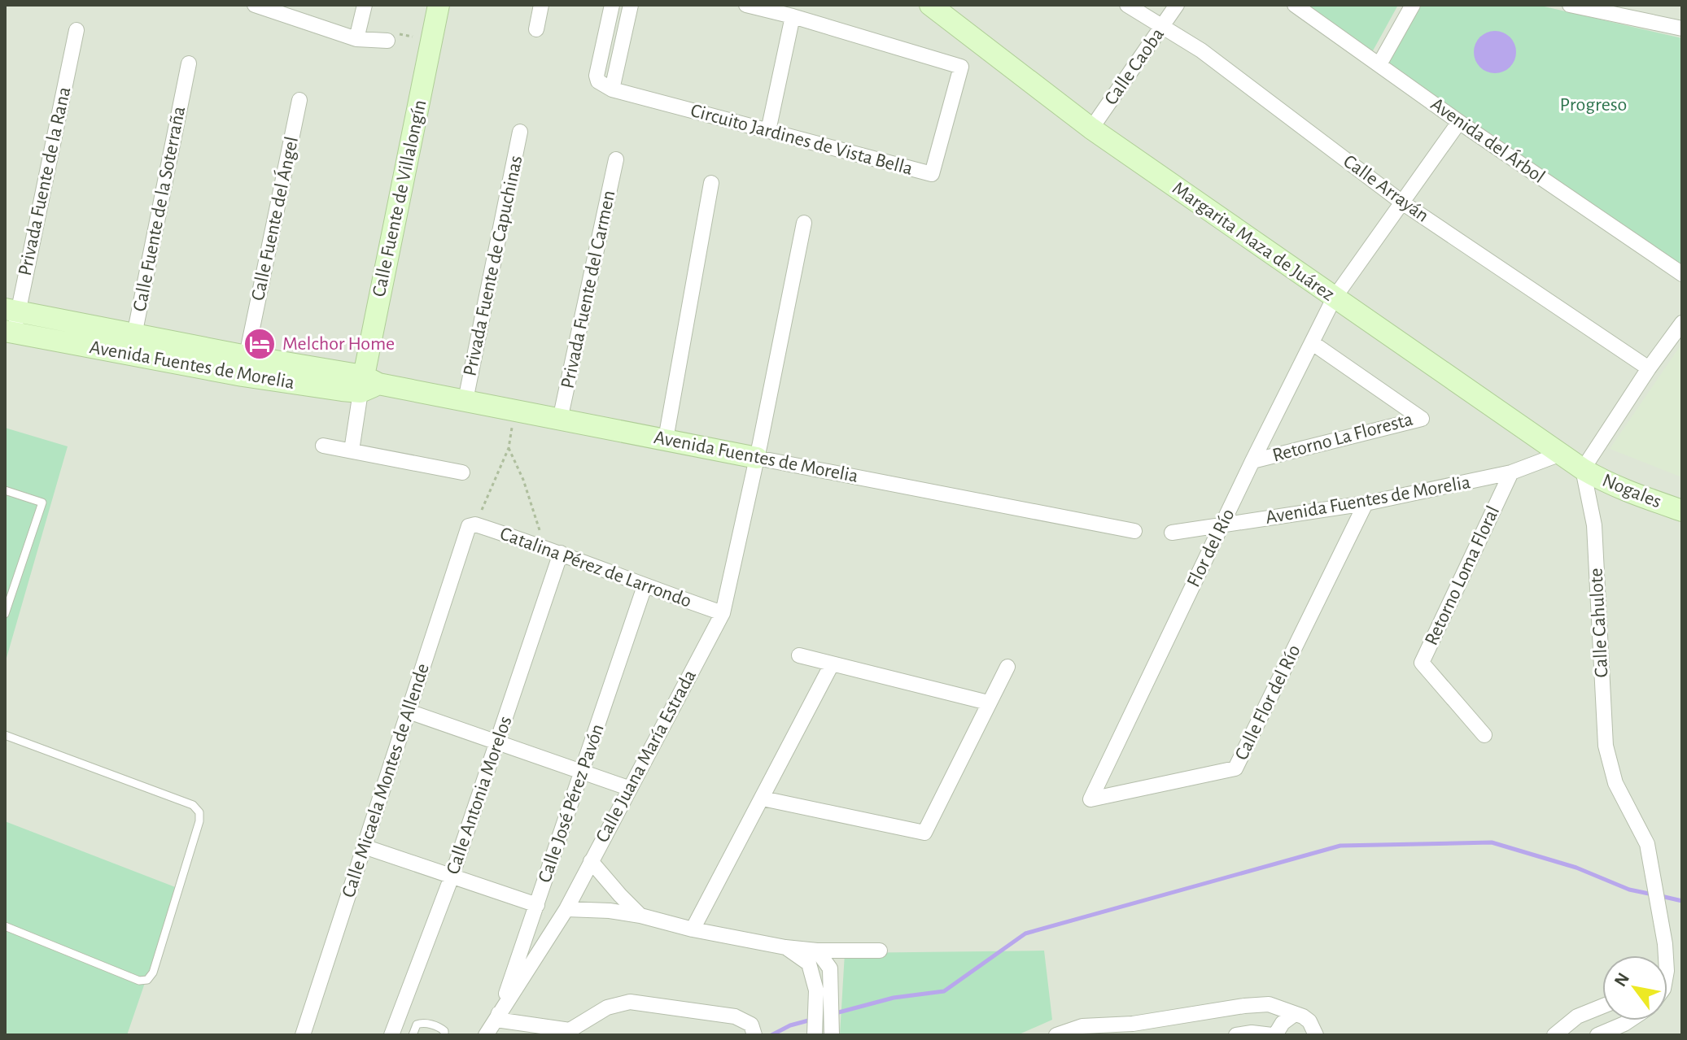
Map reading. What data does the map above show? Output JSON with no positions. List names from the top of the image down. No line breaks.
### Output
{"streets":{"street":["Calle Caoba","Circuito Jardines de Vista Bella","Avenida del Árbol","Privada Fuente de la Rana","Calle Arrayán","Calle Fuente de Villalongín","Calle Fuente de la Soterraña","Calle Fuente del Ángel","Margarita Maza de Juárez","Privada Fuente de Capuchinas","Privada Fuente del Carmen","Avenida Fuentes de Morelia","Retorno La Floresta","Nogales","Flor del Río","Catalina Pérez de Larrondo","Retorno Loma Floral","Calle Cahulote","Calle Flor del Río","Calle Juana María Estrada","Calle Micaela Montes de Allende","Calle Antonia Morelos","Calle José Pérez Pavón"]},"crossings":[["Calle Caoba","Calle Arrayán"],["Calle Caoba","Margarita Maza de Juárez"],["Avenida del Árbol","Flor del Río"],["Privada Fuente de la Rana","Avenida Fuentes de Morelia"],["Calle Arrayán","Flor del Río"],["Calle Fuente de Villalongín","Avenida Fuentes de Morelia"],["Calle Fuente de la Soterraña","Avenida Fuentes de Morelia"],["Calle Fuente del Ángel","Avenida Fuentes de Morelia"],["Margarita Maza de Juárez","Avenida Fuentes de Morelia"],["Margarita Maza de Juárez","Nogales"],["Margarita Maza de Juárez","Flor del Río"],["Margarita Maza de Juárez","Calle Cahulote"],["Privada Fuente de Capuchinas","Avenida Fuentes de Morelia"],["Privada Fuente del Carmen","Avenida Fuentes de Morelia"],["Avenida Fuentes de Morelia","Flor del Río"],["Avenida Fuentes de Morelia","Retorno Loma Floral"],["Avenida Fuentes de Morelia","Calle Flor del Río"],["Avenida Fuentes de Morelia","Calle Juana María Estrada"],["Retorno La Floresta","Flor del Río"],["Nogales","Calle Cahulote"],["Flor del Río","Calle Flor del Río"],["Catalina Pérez de Larrondo","Calle Juana María Estrada"],["Catalina Pérez de Larrondo","Calle Micaela Montes de Allende"],["Catalina Pérez de Larrondo","Calle Antonia Morelos"],["Catalina Pérez de Larrondo","Calle José Pérez Pavón"],["Calle Juana María Estrada","Calle José Pérez Pavón"]],"parks":["Progreso"],"places":{"hotel":["Melchor Home"]},"north":"top left"}
